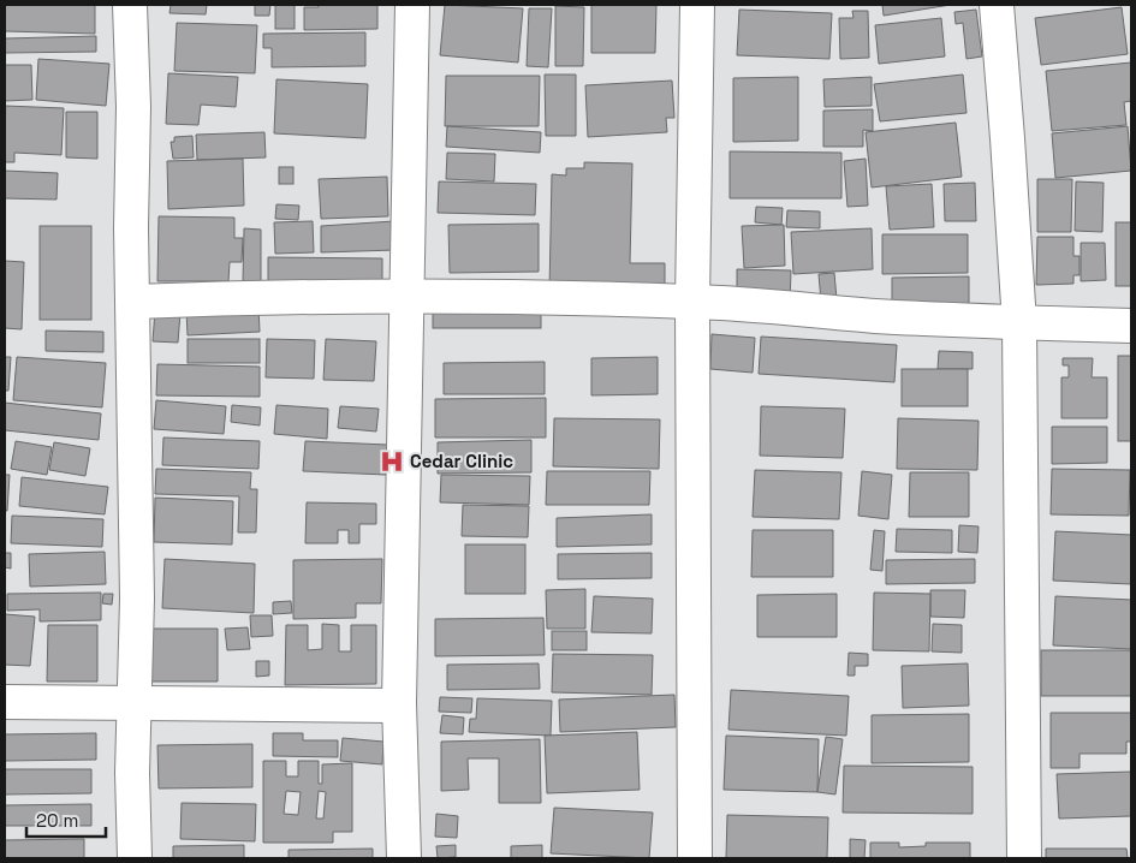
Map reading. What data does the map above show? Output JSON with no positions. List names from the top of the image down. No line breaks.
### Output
{"places":{"hospital":["Cedar Clinic"]},"scale_bar":"20 m"}
